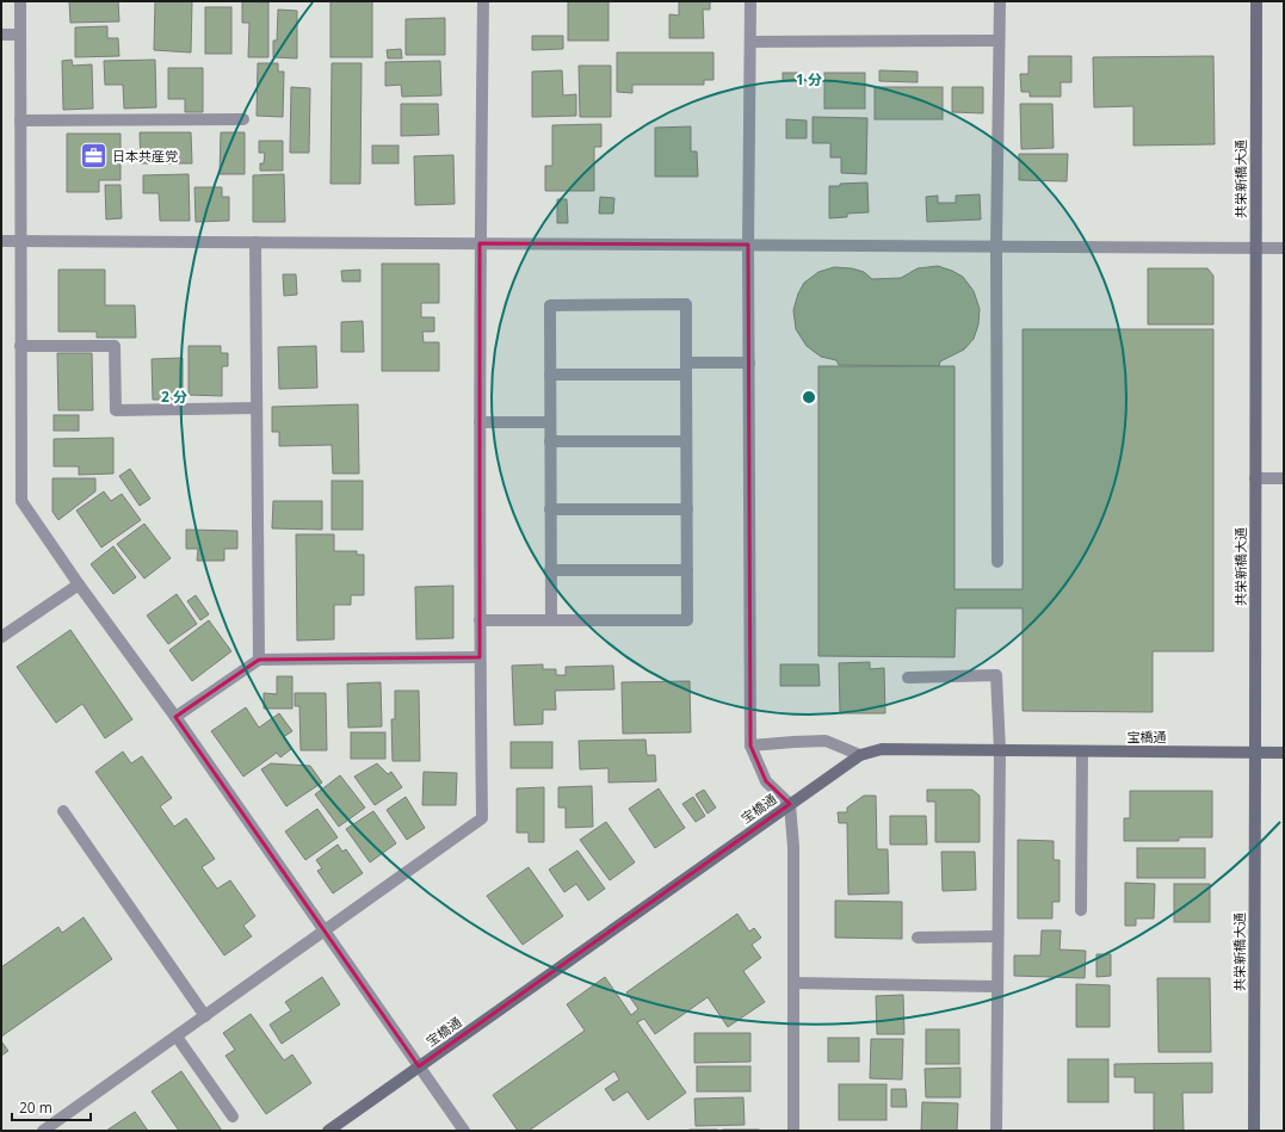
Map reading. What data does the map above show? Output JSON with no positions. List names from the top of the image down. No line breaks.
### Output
{"streets":{"street":["共栄新橋大通","宝橋通"]},"crossings":[["共栄新橋大通","宝橋通"]],"places":{"office":["日本共産党"]},"scale_bar":"20 m","rings":["1 分","2 分"]}
